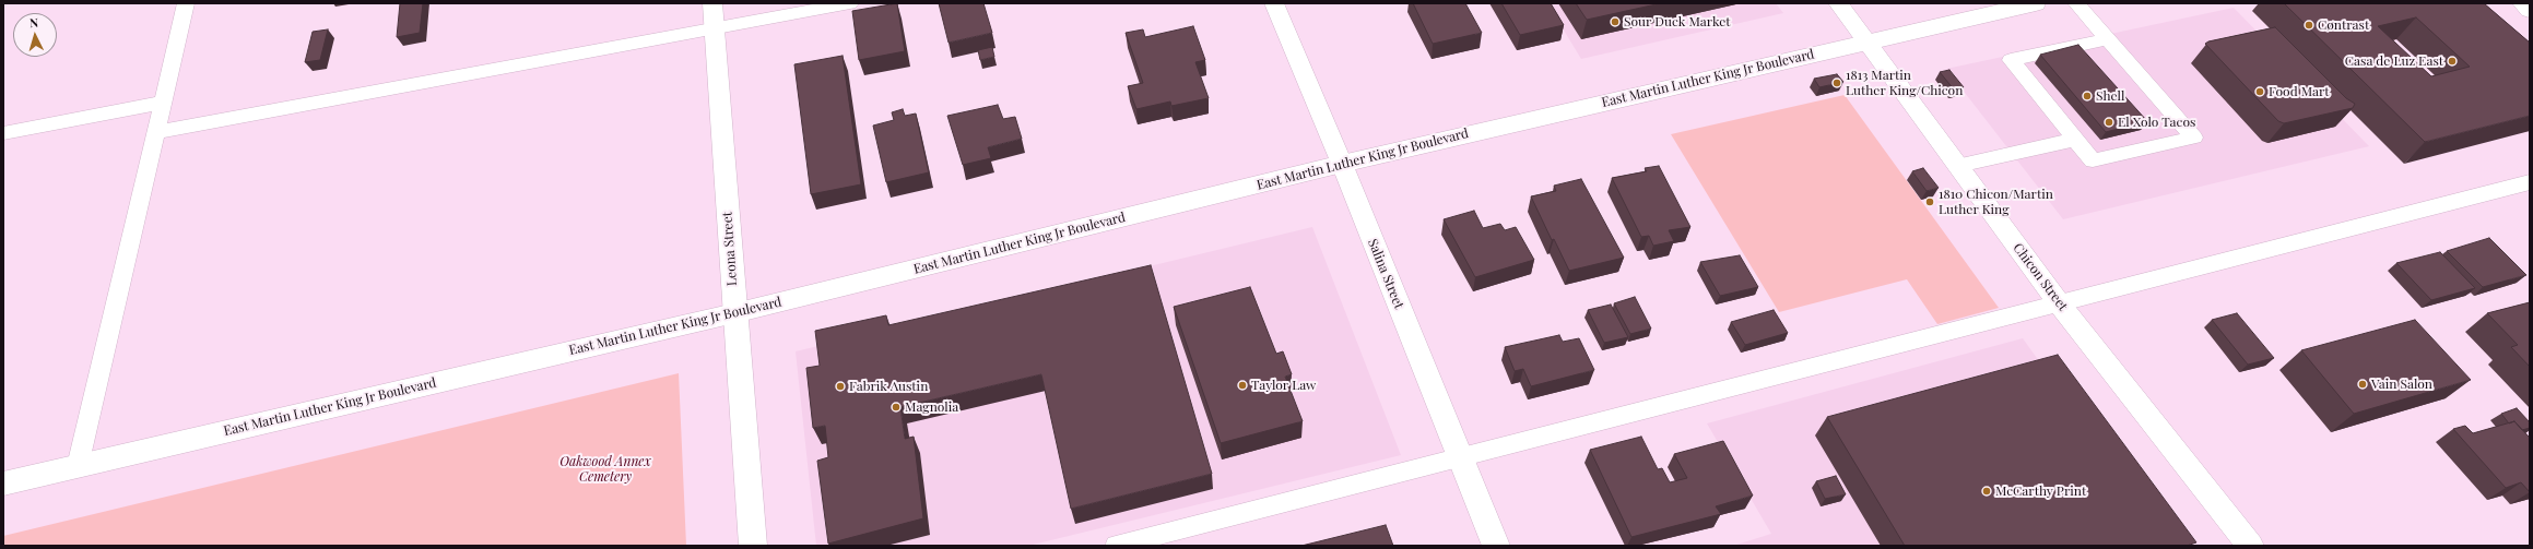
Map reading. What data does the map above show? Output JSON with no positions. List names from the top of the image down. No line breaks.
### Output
{"streets":{"street":["East Martin Luther King Jr Boulevard","Leona Street","Salina Street","Chicon Street"]},"crossings":[["East Martin Luther King Jr Boulevard","Leona Street"],["East Martin Luther King Jr Boulevard","Salina Street"],["East Martin Luther King Jr Boulevard","Chicon Street"]],"parks":["Oakwood Annex Cemetery"],"places":["Sour Duck Market","Cøntrast","Casa de Luz East","1813 Martin Luther King/Chicon","Food Mart","Shell","El Xolo Tacos","1810 Chicon/Martin Luther King","Vain Salon","Taylor Law","Fabrik Austin","Magnolia","McCarthy Print"],"north":"top"}
